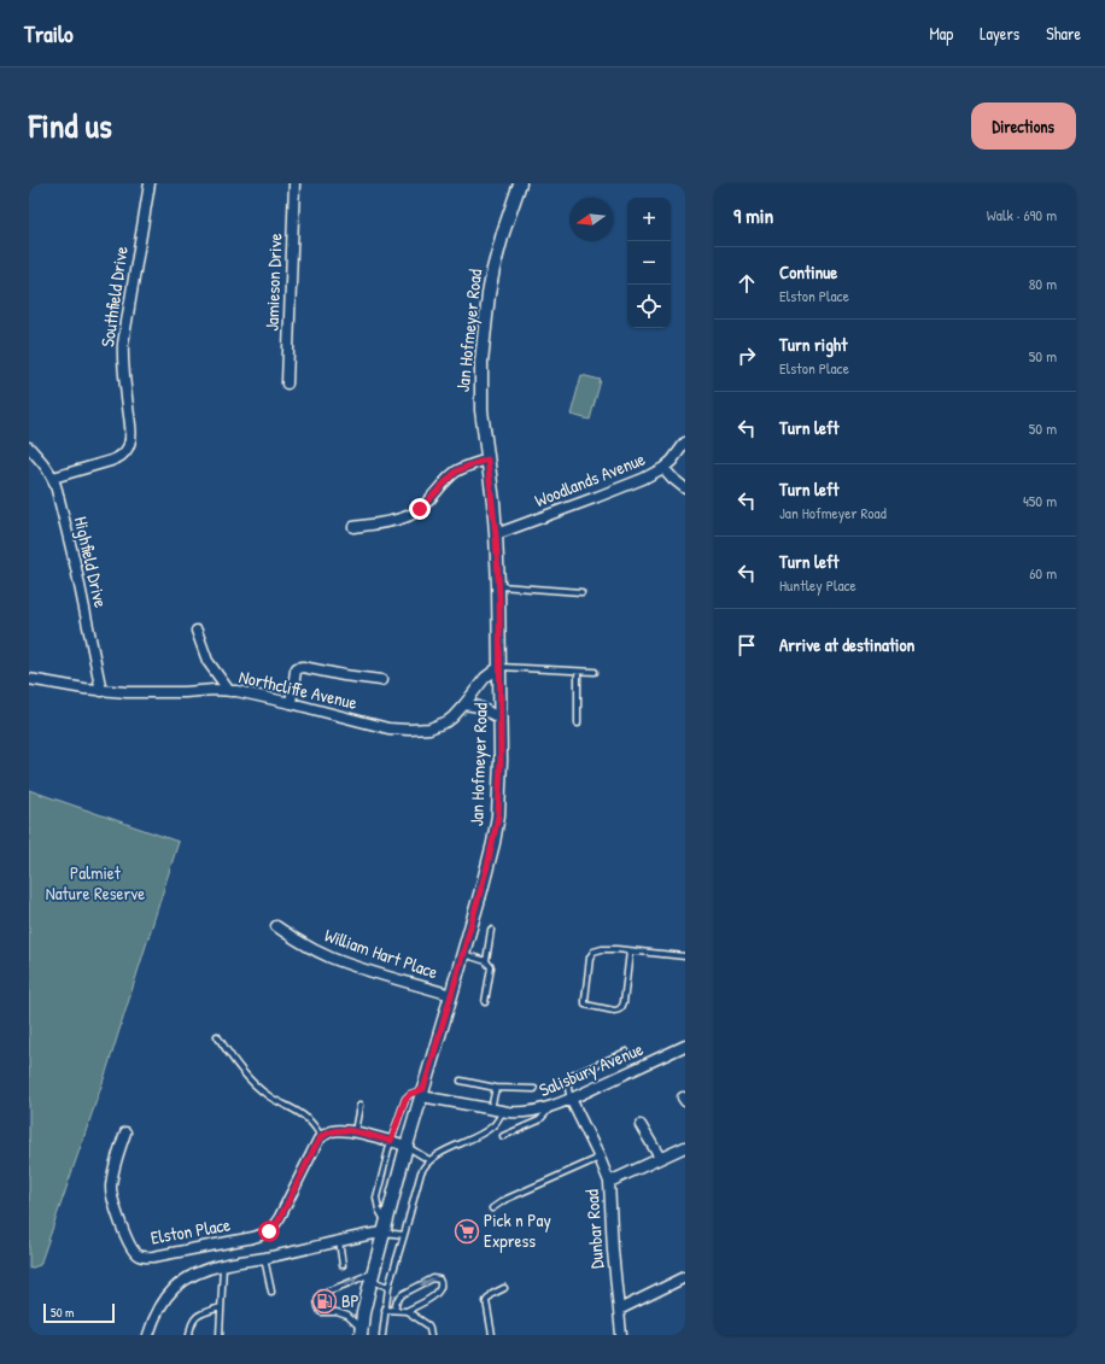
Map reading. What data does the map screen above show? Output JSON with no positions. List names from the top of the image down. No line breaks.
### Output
{"streets":{"street":["Jamieson Drive","Southfield Drive","Jan Hofmeyer Road","Woodlands Avenue","Highfield Drive","Northcliffe Avenue","William Hart Place","Salisbury Avenue","Dunbar Road","Elston Place"]},"crossings":[["Southfield Drive","Highfield Drive"],["Jan Hofmeyer Road","Woodlands Avenue"],["Jan Hofmeyer Road","Northcliffe Avenue"],["Jan Hofmeyer Road","William Hart Place"],["Jan Hofmeyer Road","Salisbury Avenue"],["Highfield Drive","Northcliffe Avenue"],["Salisbury Avenue","Dunbar Road"]],"parks":["Palmiet Nature Reserve"],"places":{"supermarket":["Pick n Pay Express"],"fuel station":["BP"]},"scale_bar":"50 m","north":"left","page":{"header":"Trailo","nav":["Map","Layers","Share"],"title":"Find us","buttons":"Directions","heading":["9 min","Walk · 690 m"],"map_buttons":["+","−"],"list":[["Continue","Elston Place","80 m"],["Turn right","Elston Place","50 m"],["Turn left","50 m"],["Turn left","Jan Hofmeyer Road","450 m"],["Turn left","Huntley Place","60 m"],"Arrive at destination"],"scale":"50 m"}}
